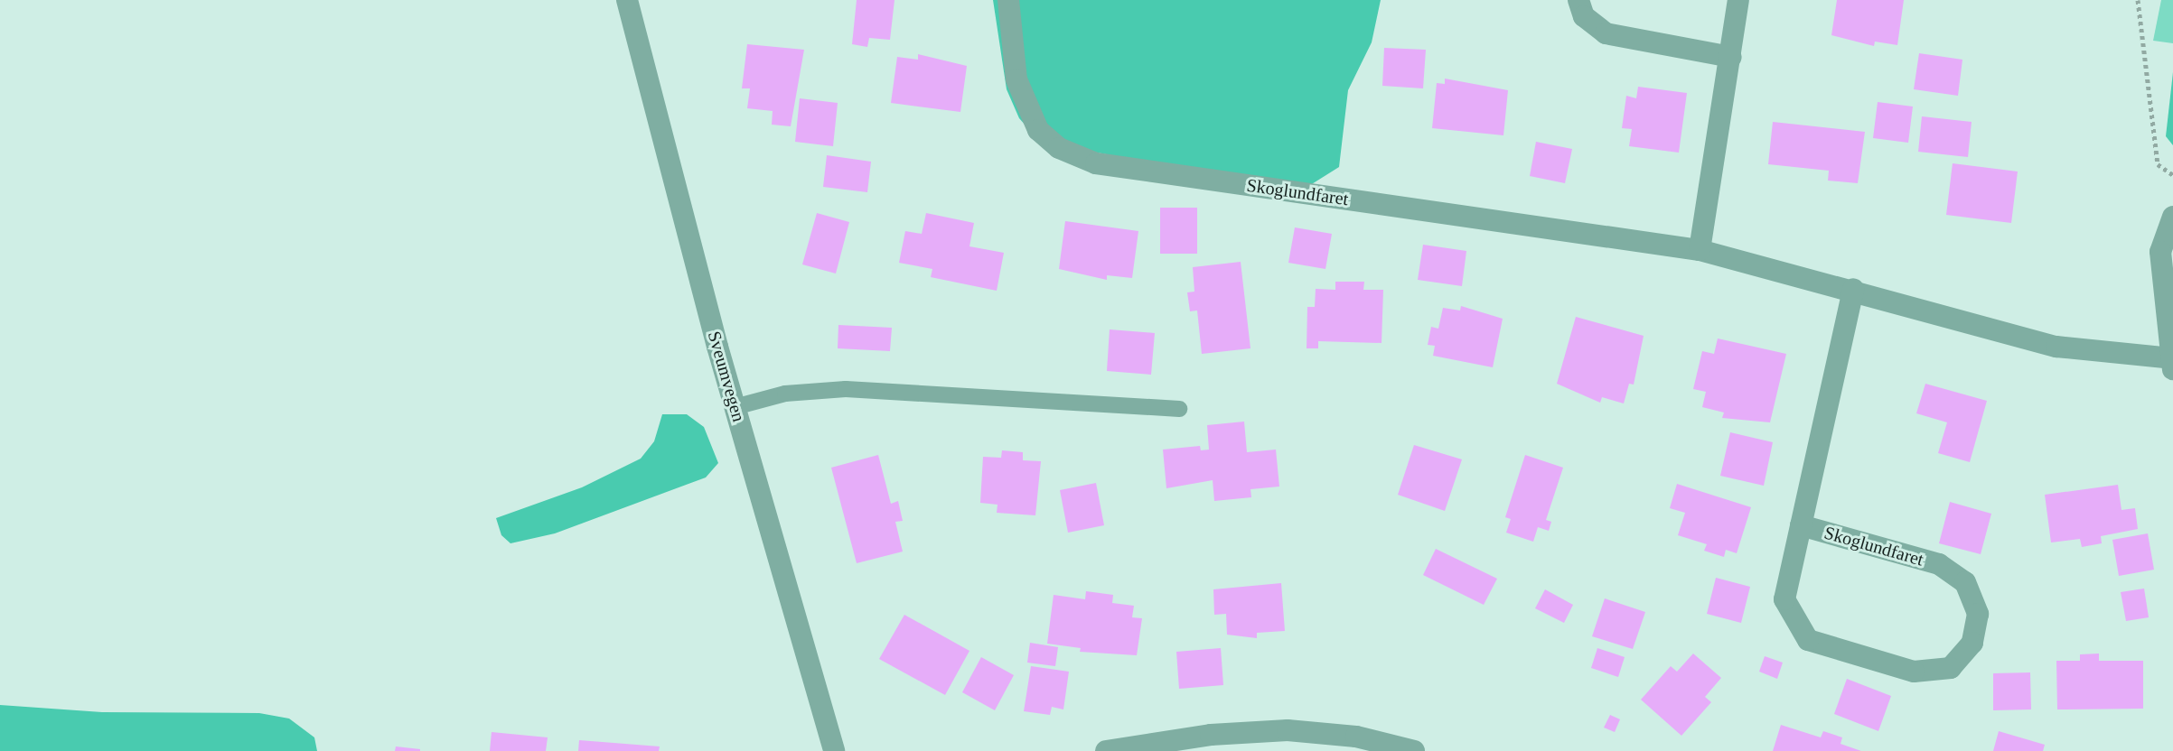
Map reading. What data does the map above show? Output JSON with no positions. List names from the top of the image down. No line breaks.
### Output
{"streets":{"street":["Skoglundfaret","Sveumvegen"]}}
